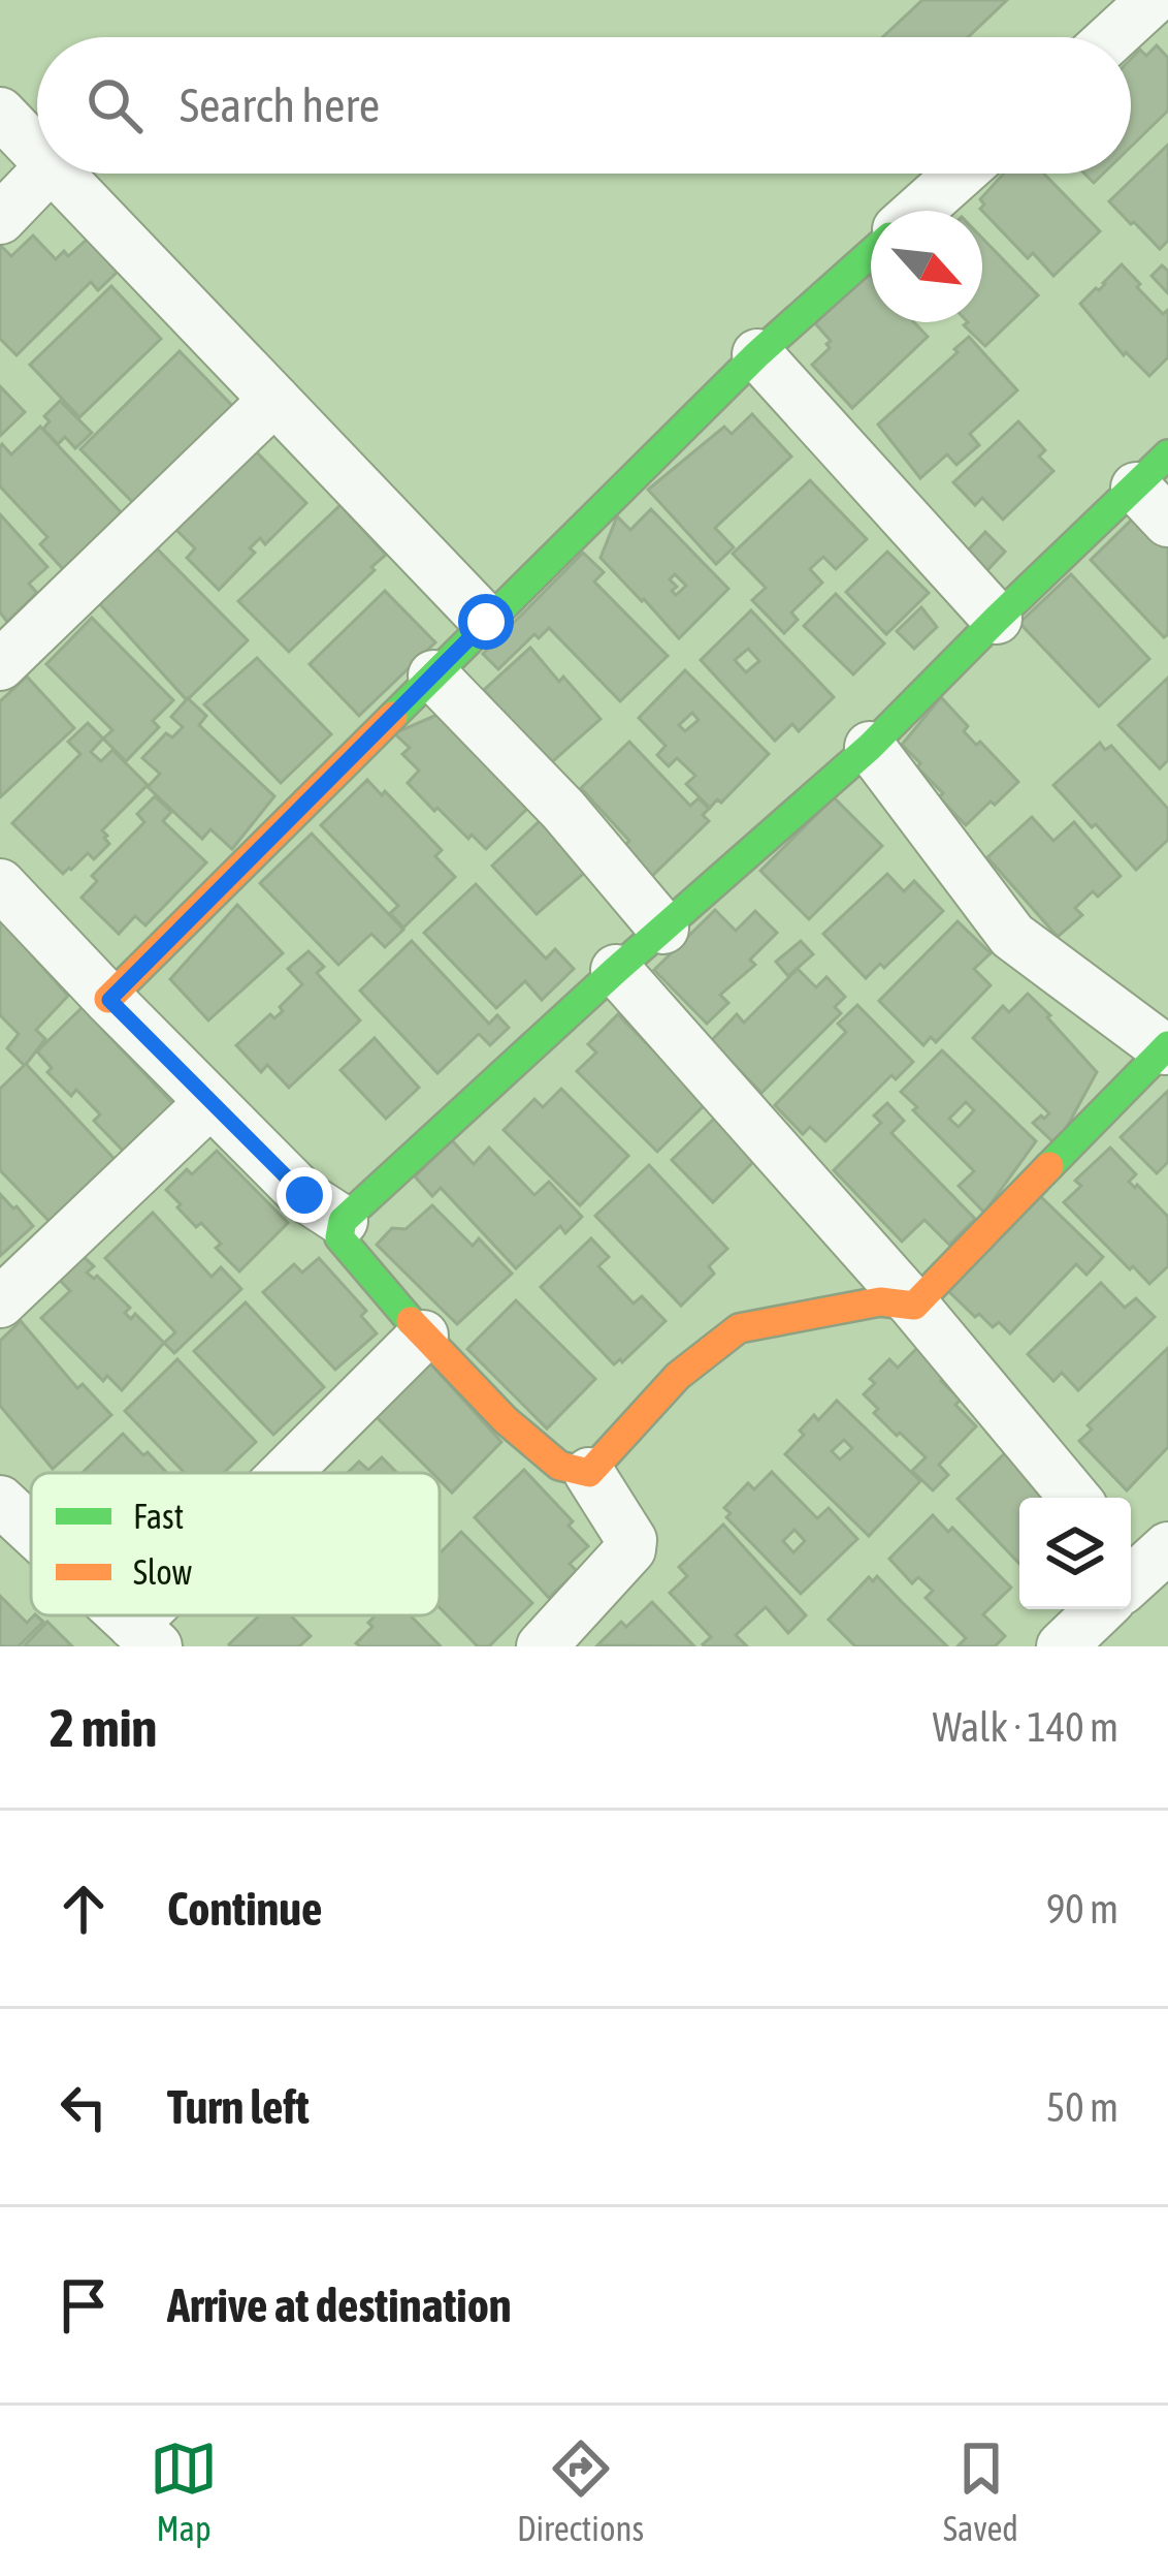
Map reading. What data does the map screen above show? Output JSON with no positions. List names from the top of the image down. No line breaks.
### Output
{"legend":["Fast","Slow"],"north":"bottom right","page":{"search":"Search here","heading":["2 min","Walk · 140 m"],"list":[["Continue","90 m"],["Turn left","50 m"],"Arrive at destination"],"nav":["Map","Directions","Saved"]}}
